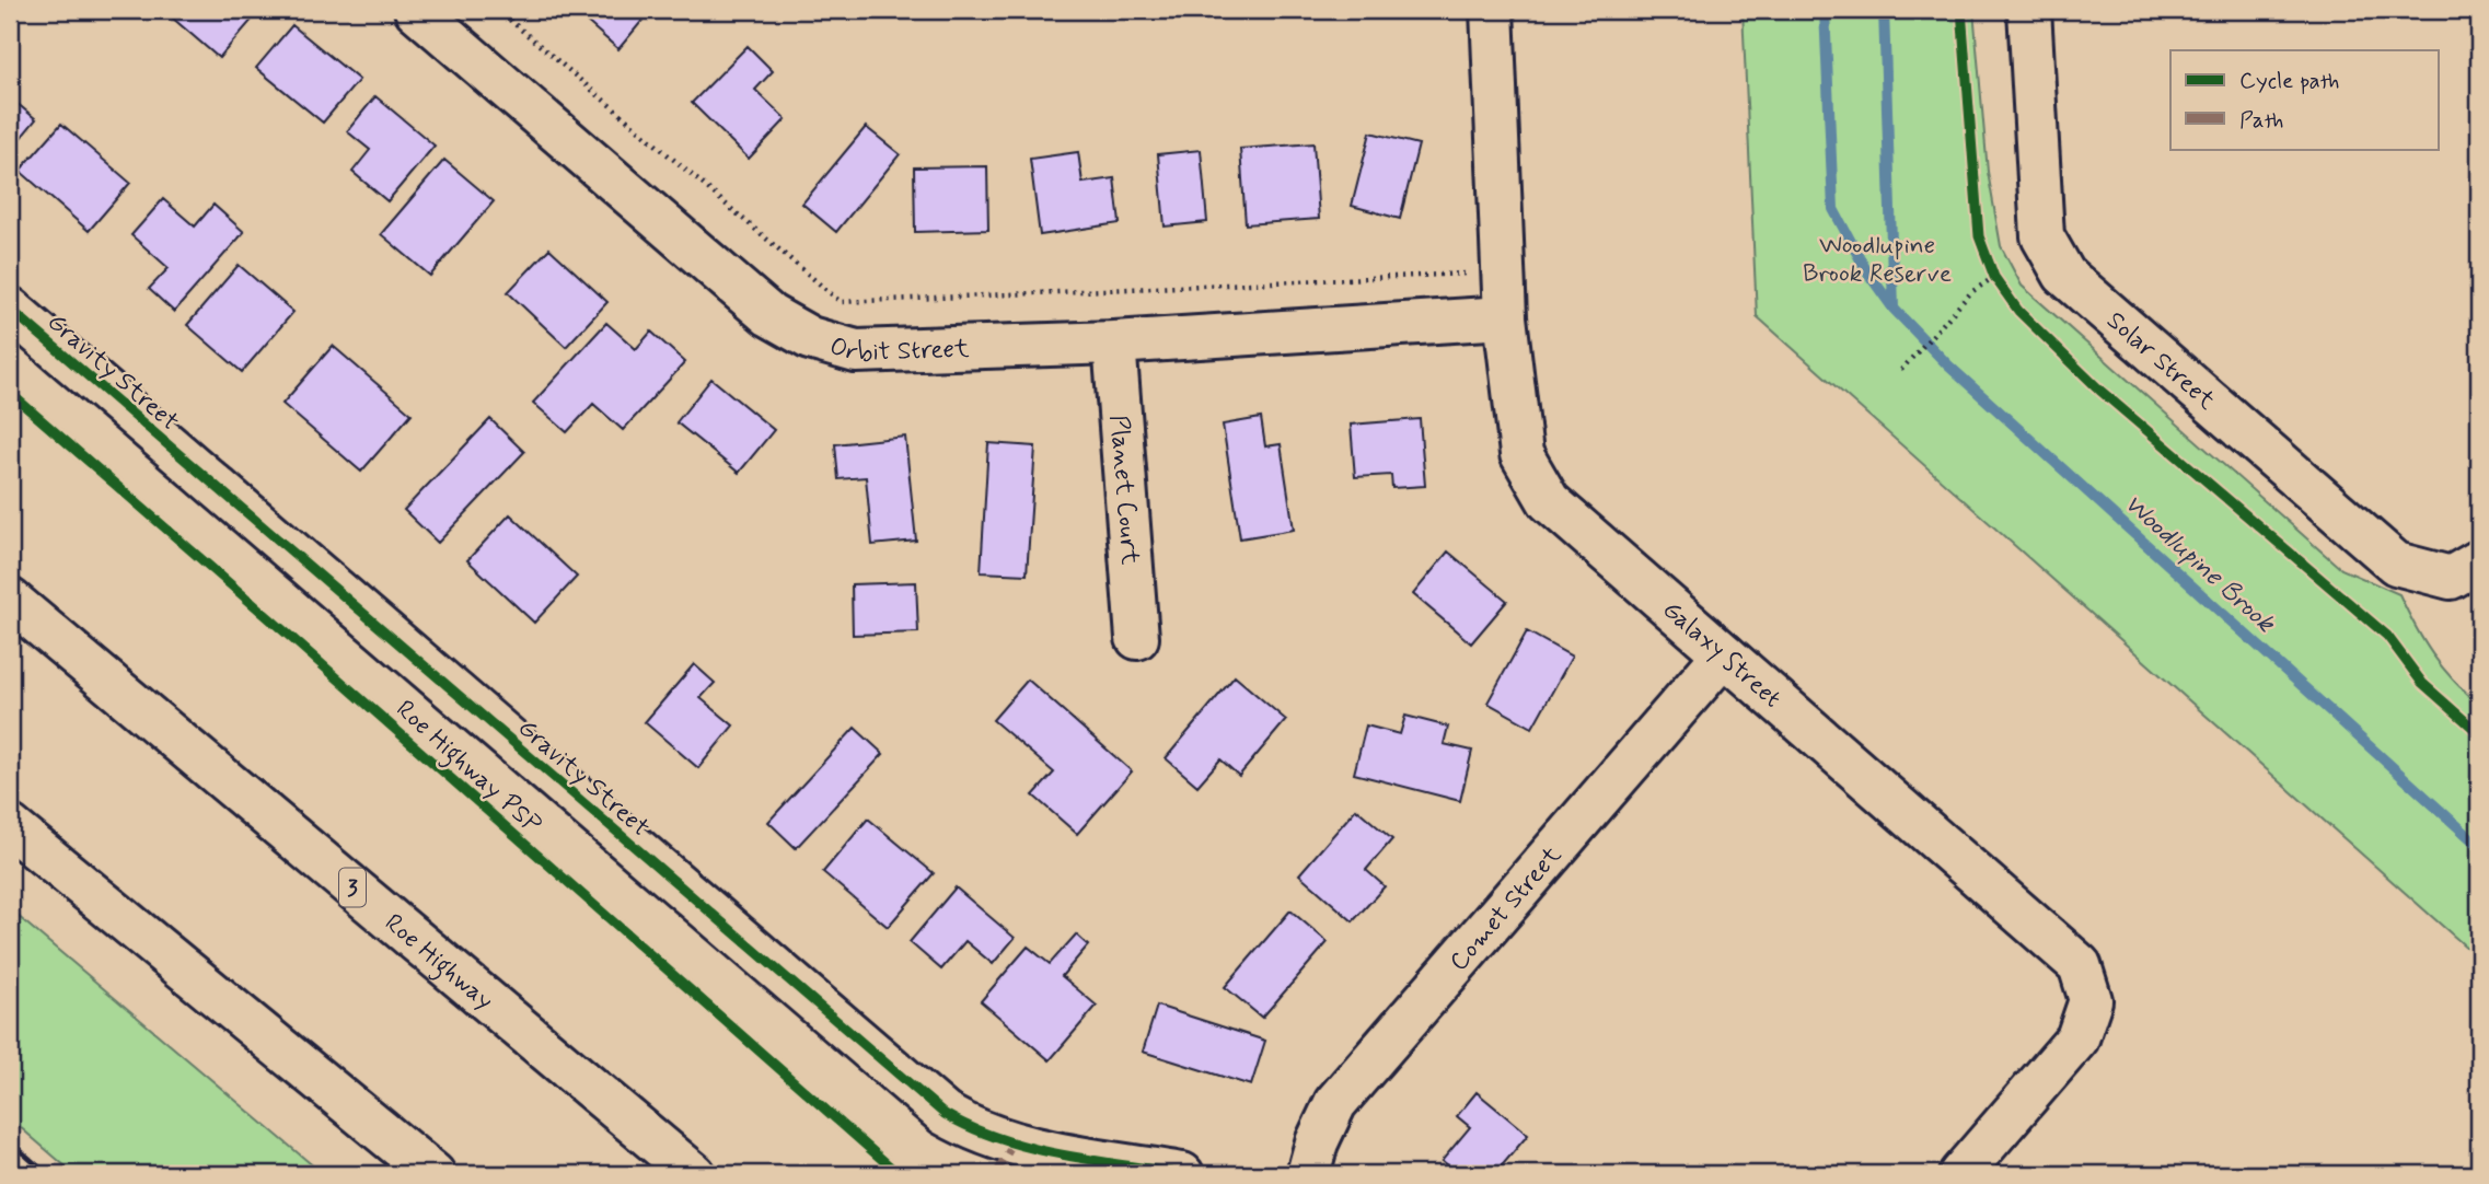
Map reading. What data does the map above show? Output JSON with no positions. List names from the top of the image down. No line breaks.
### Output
{"streets":{"main road":["Orbit Street","Solar Street","Gravity Street","Planet Court","Galaxy Street","3","Comet Street","Roe Highway"],"cycle path":["Roe Highway PSP"]},"crossings":[["Orbit Street","Planet Court"],["Orbit Street","Galaxy Street"],["Galaxy Street","Comet Street"]],"water":["Woodlupine Brook"],"parks":["Woodlupine Brook Reserve"],"legend":["Cycle path","Path"]}
